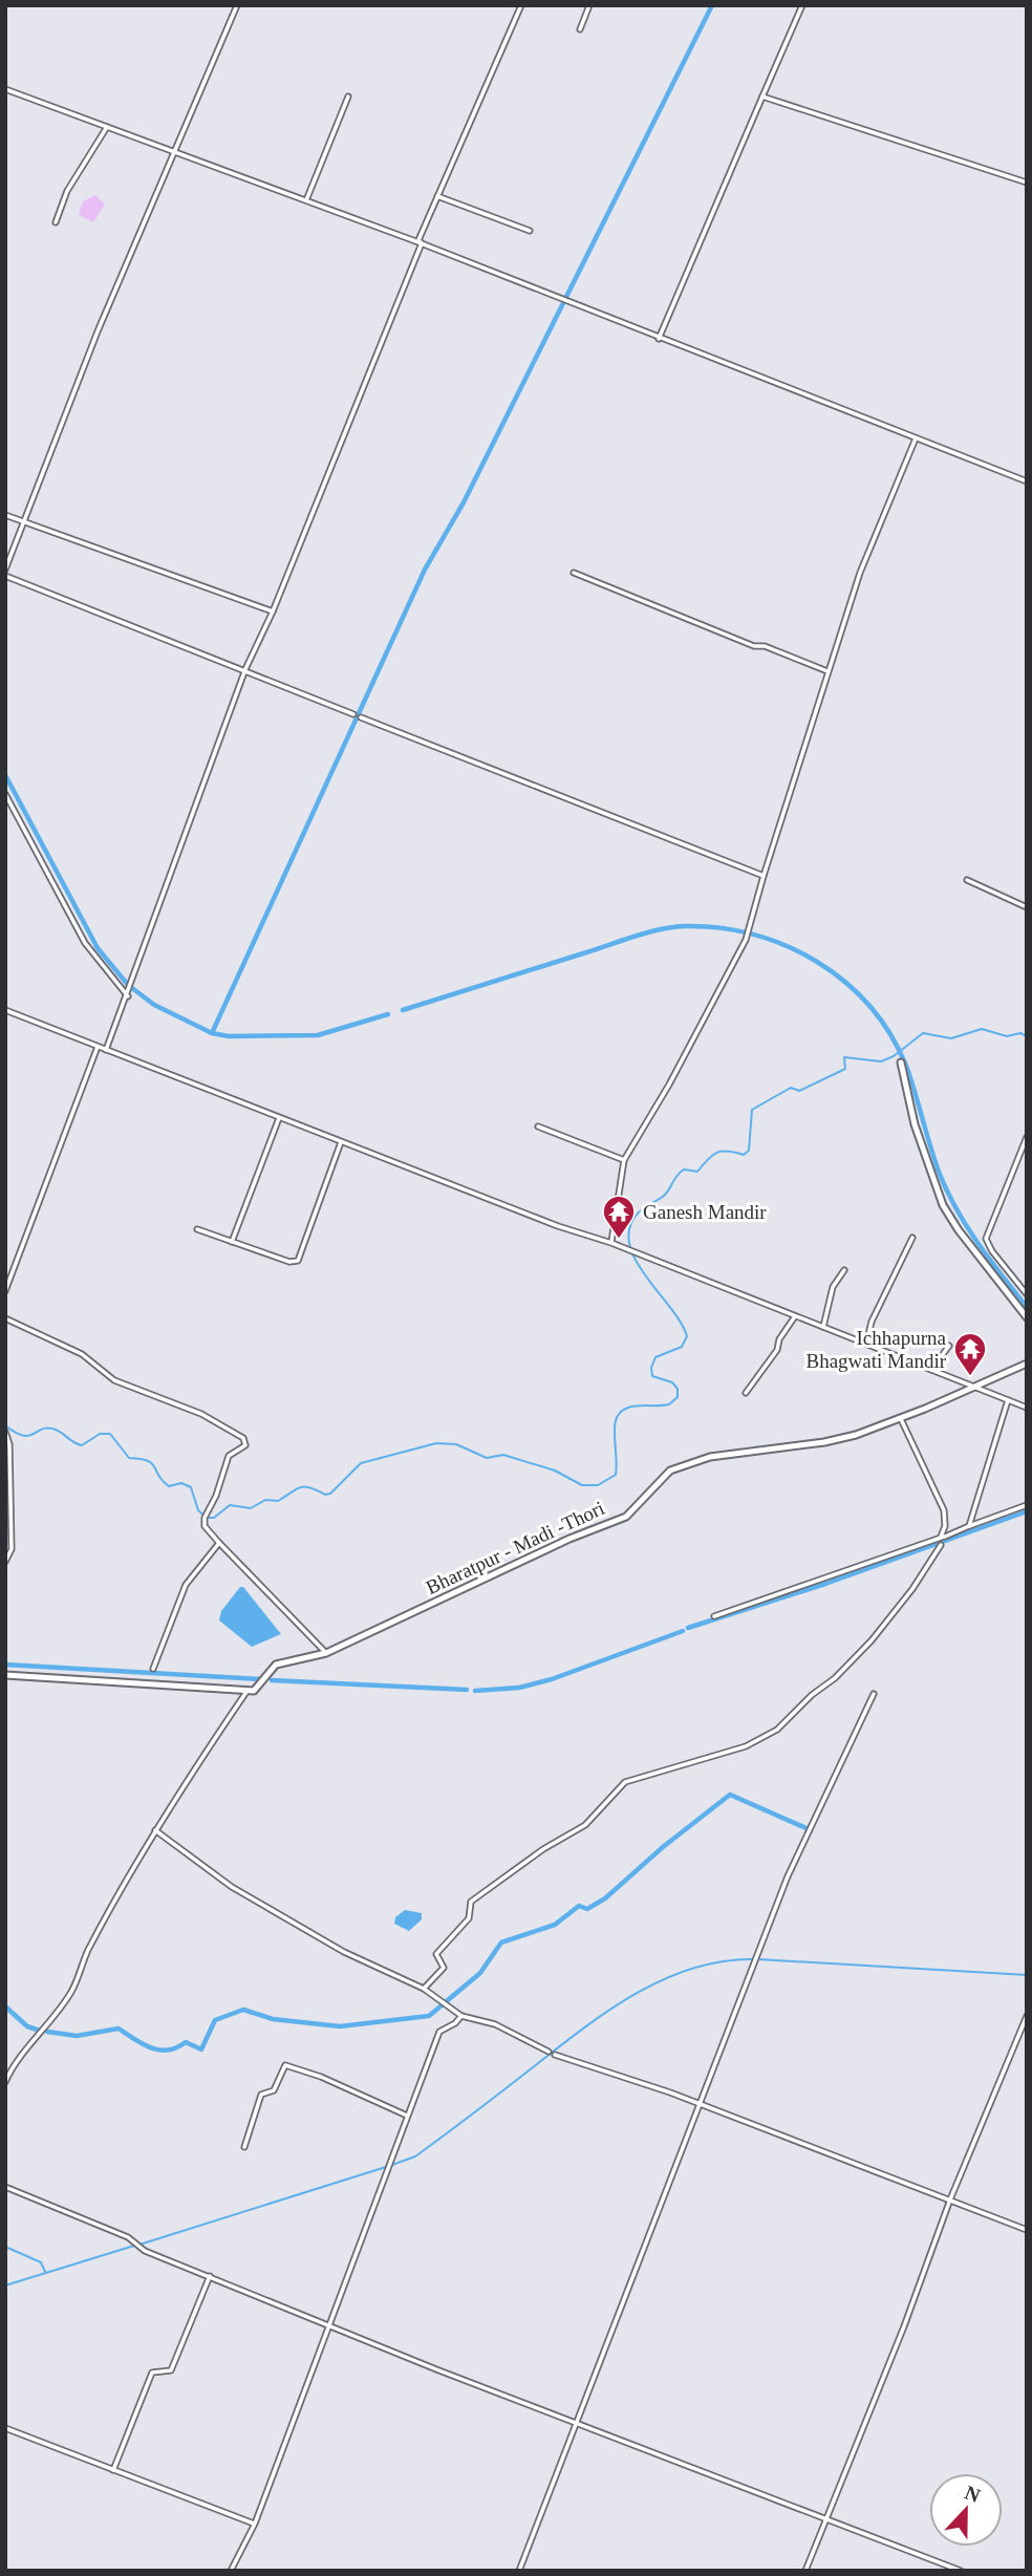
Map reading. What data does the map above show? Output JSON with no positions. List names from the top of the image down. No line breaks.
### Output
{"streets":{"main road":["Bharatpur - Madi -Thori"]},"places":{"temple":["Ganesh Mandir","Ichhapurna Bhagwati Mandir"]},"north":"top"}
